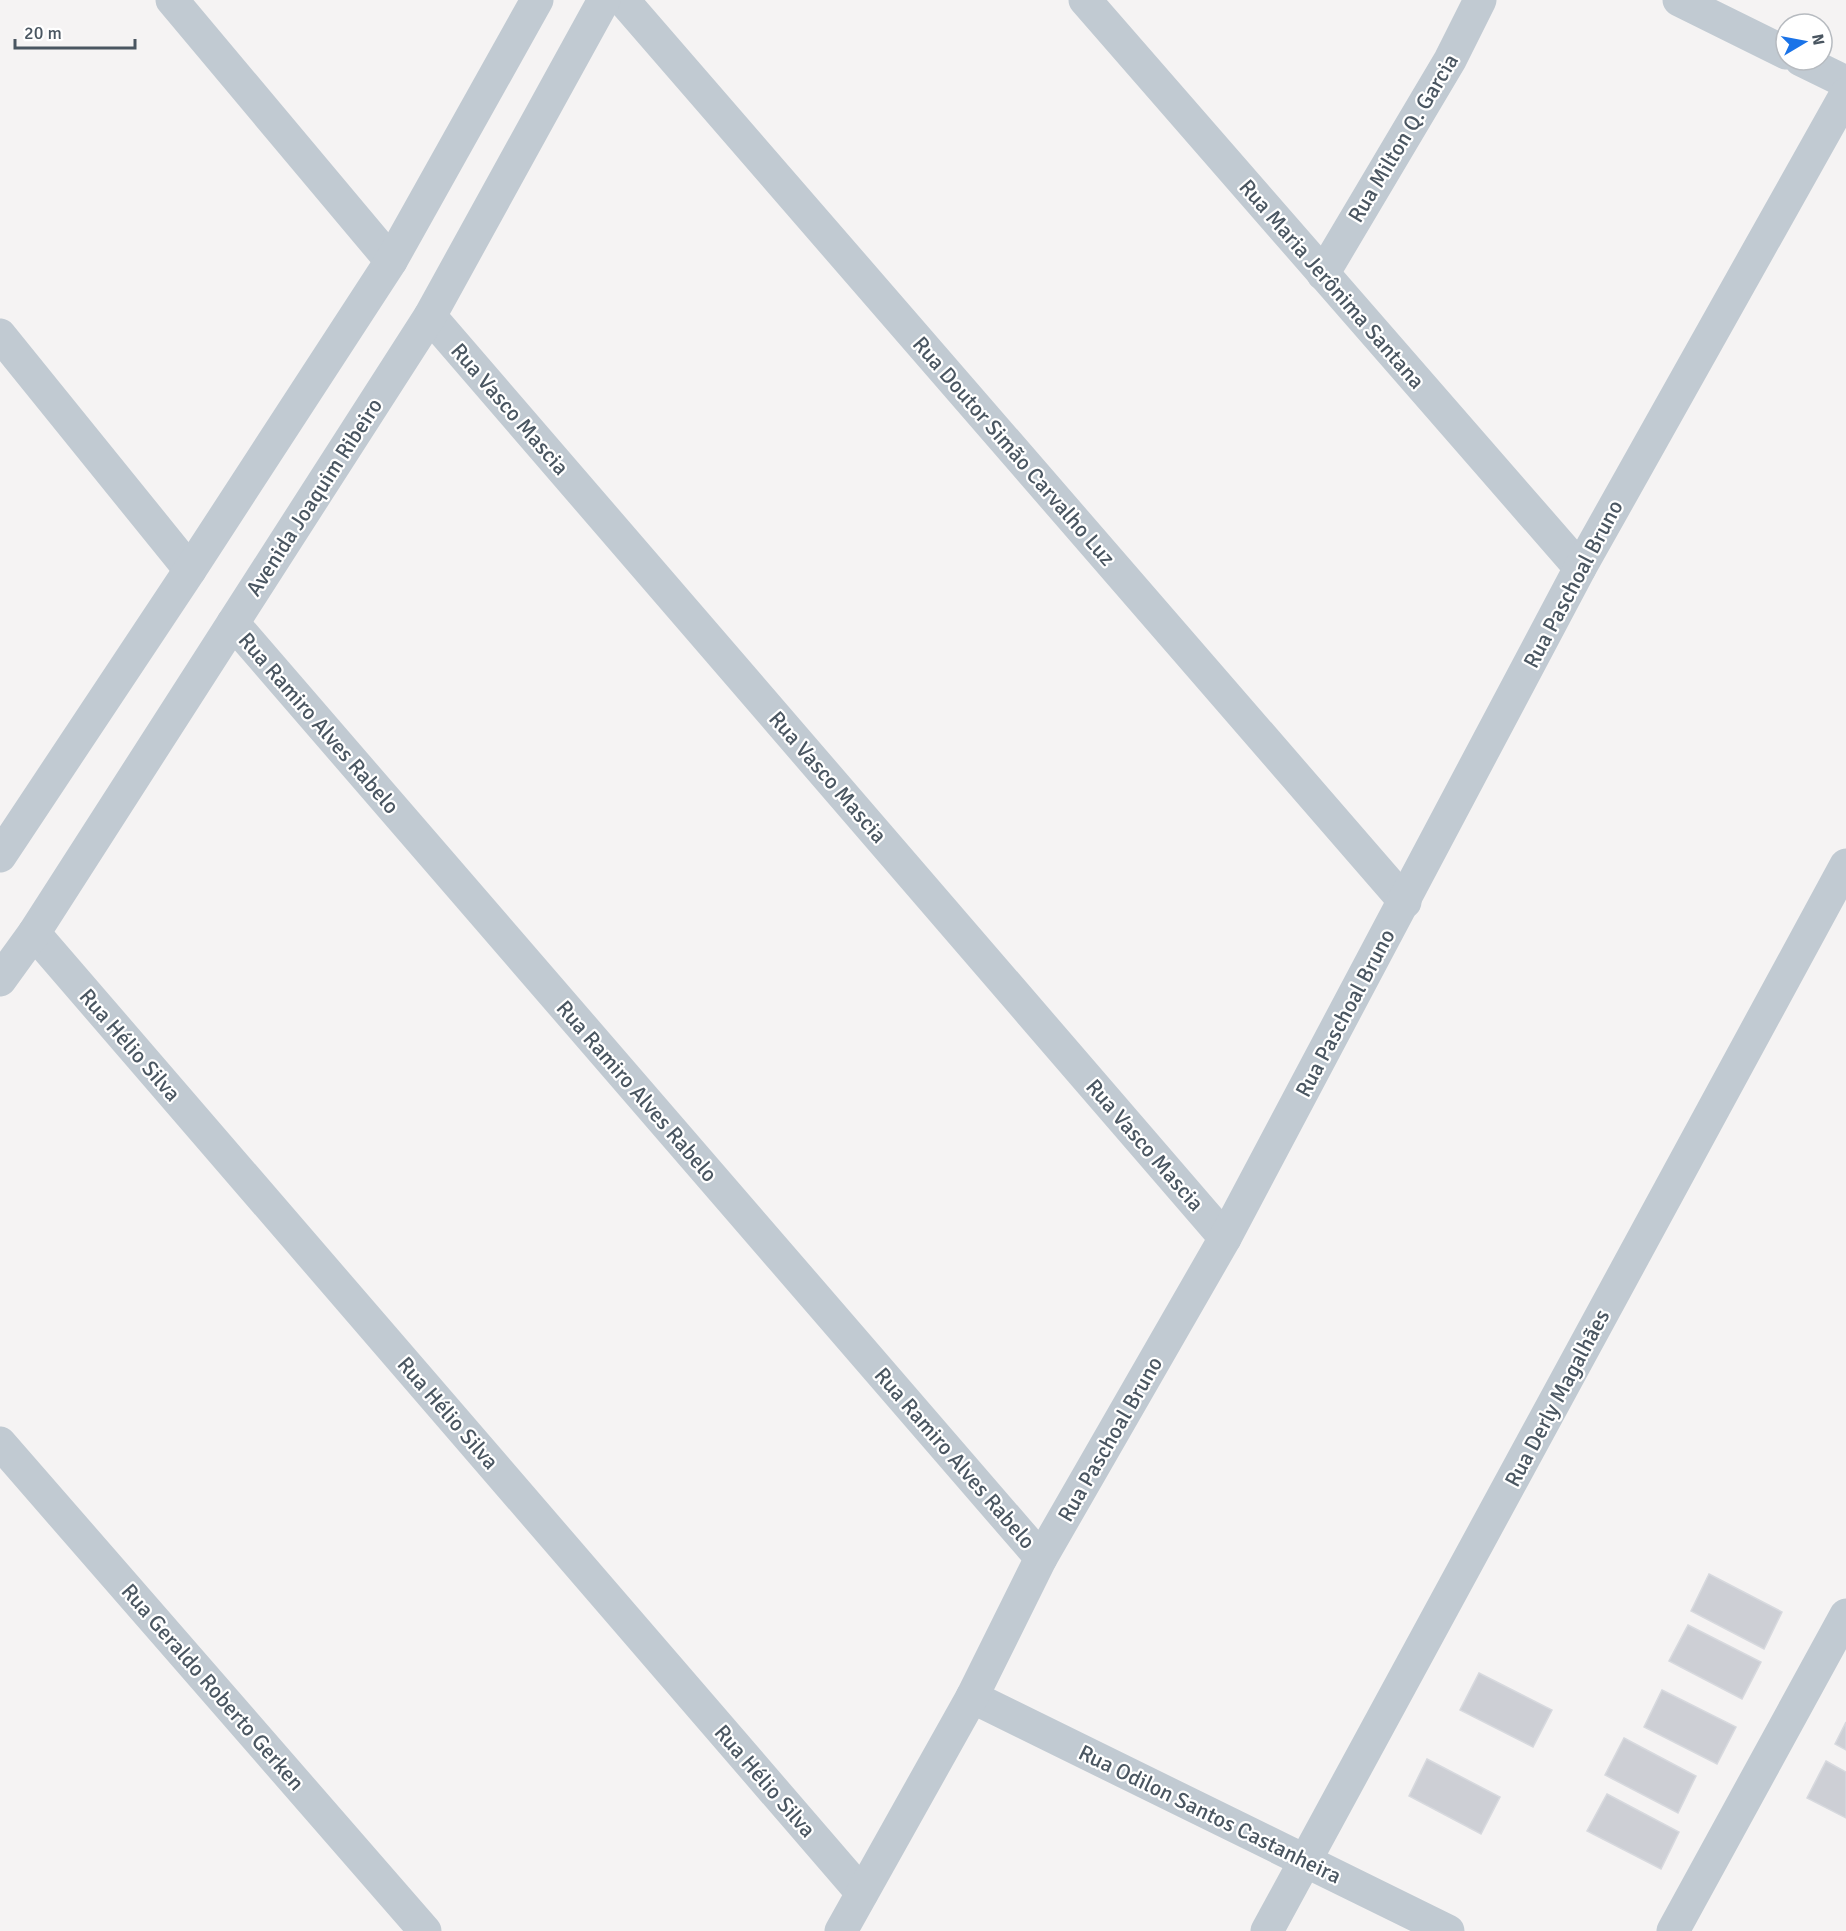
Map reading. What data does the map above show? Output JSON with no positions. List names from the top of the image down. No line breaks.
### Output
{"streets":{"street":["Rua Milton Q. Garcia","Rua Maria Jerônima Santana","Rua Vasco Mascia","Rua Doutor Simão Carvalho Luz","Avenida Joaquim Ribeiro","Rua Paschoal Bruno","Rua Ramiro Alves Rabelo","Rua Hélio Silva","Rua Derly Magalhães","Rua Geraldo Roberto Gerken","Rua Odilon Santos Castanheira"]},"crossings":[["Rua Milton Q. Garcia","Rua Maria Jerônima Santana"],["Rua Maria Jerônima Santana","Rua Paschoal Bruno"],["Rua Vasco Mascia","Avenida Joaquim Ribeiro"],["Rua Vasco Mascia","Rua Paschoal Bruno"],["Rua Doutor Simão Carvalho Luz","Rua Paschoal Bruno"],["Avenida Joaquim Ribeiro","Rua Ramiro Alves Rabelo"],["Avenida Joaquim Ribeiro","Rua Hélio Silva"],["Rua Paschoal Bruno","Rua Ramiro Alves Rabelo"],["Rua Paschoal Bruno","Rua Hélio Silva"],["Rua Paschoal Bruno","Rua Odilon Santos Castanheira"],["Rua Derly Magalhães","Rua Odilon Santos Castanheira"]],"scale_bar":"20 m","north":"right"}
